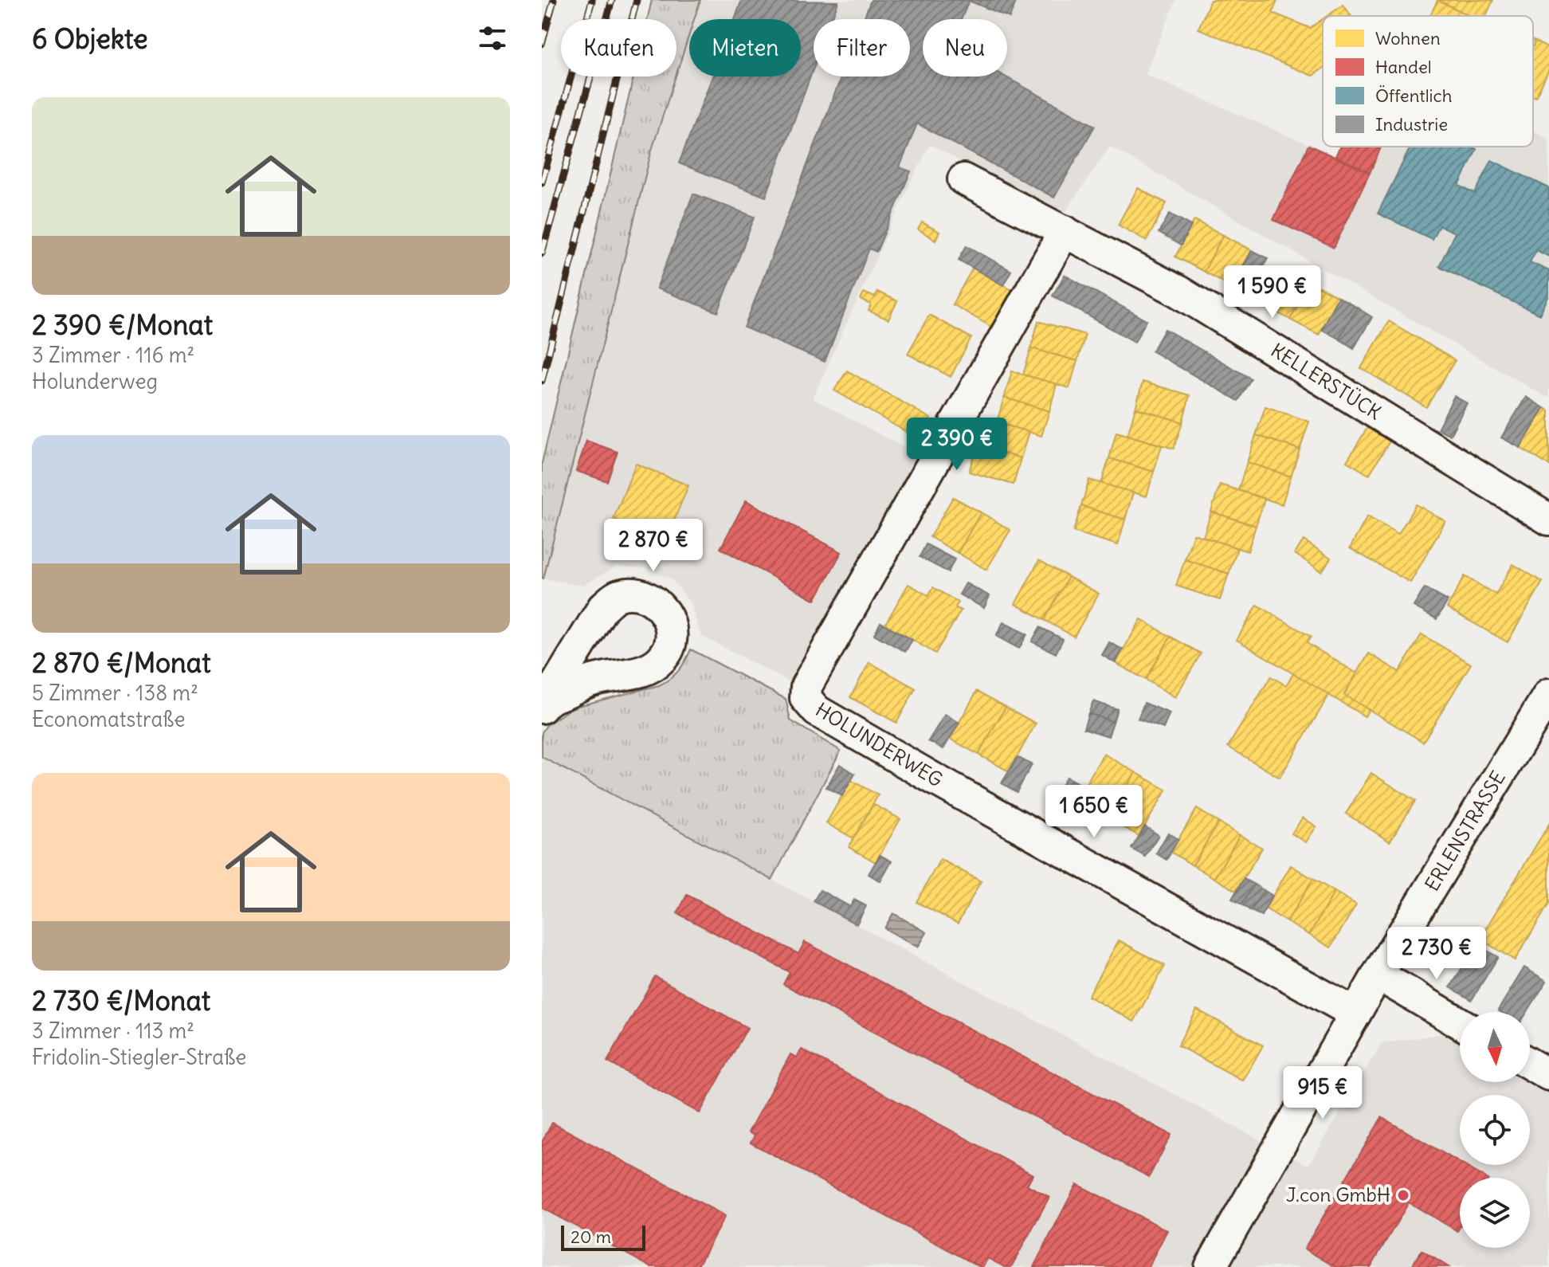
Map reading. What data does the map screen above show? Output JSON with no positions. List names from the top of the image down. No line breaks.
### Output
{"streets":{"street":["KELLERSTÜCK","HOLUNDERWEG","ERLENSTRASSE"]},"crossings":[["KELLERSTÜCK","HOLUNDERWEG"],["HOLUNDERWEG","ERLENSTRASSE"]],"places":["J.con GmbH"],"legend":["Wohnen","Handel","Öffentlich","Industrie"],"scale_bar":"20 m","north":"bottom","page":{"heading":"6 Objekte","chip":["Kaufen","Mieten","Filter","Neu"],"list":[{"name":"2 390 €/Monat","note":"3 Zimmer · 116 m² · Holunderweg"},{"name":"2 870 €/Monat","note":"5 Zimmer · 138 m² · Economatstraße"},{"name":"2 730 €/Monat","note":"3 Zimmer · 113 m² · Fridolin-Stiegler-Straße"}],"price":["1 590 €","2 390 €","2 870 €","1 650 €","2 730 €","915 €"],"scale":"20 m"}}
